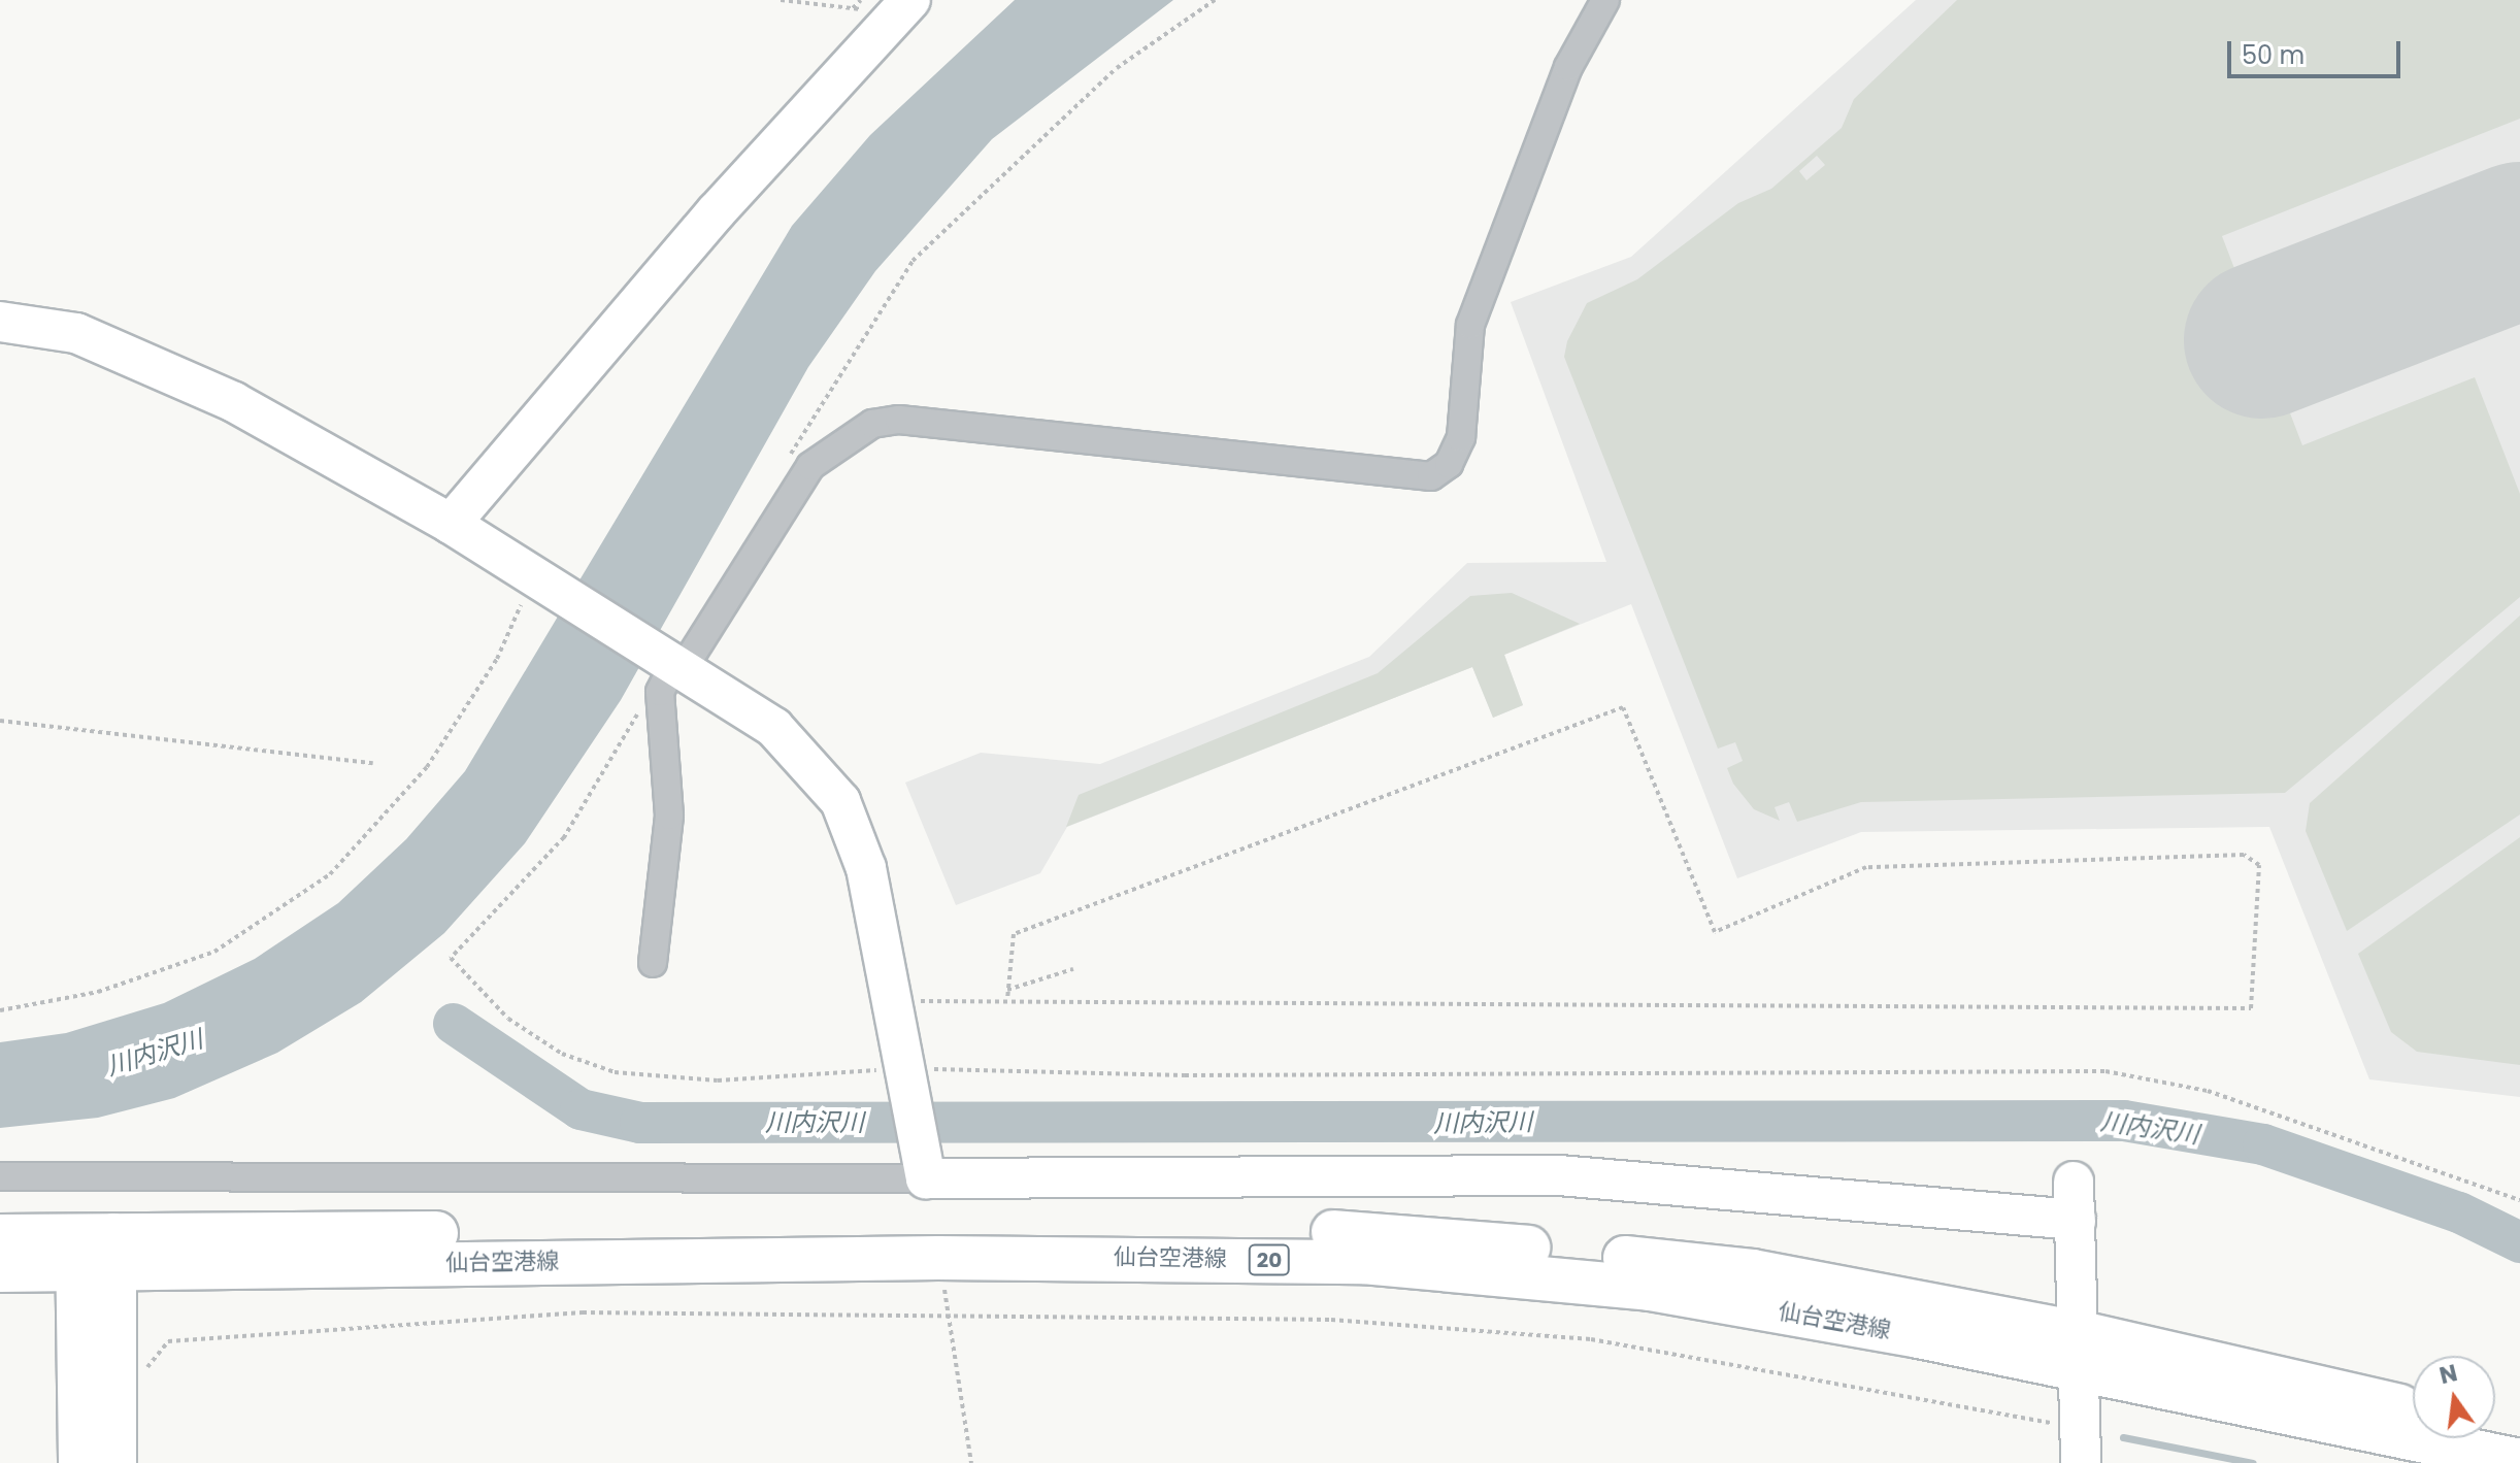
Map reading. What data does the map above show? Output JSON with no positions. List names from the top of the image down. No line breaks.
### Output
{"streets":{"main road":["仙台空港線","20"]},"water":["川内沢川"],"scale_bar":"50 m","north":"top"}
